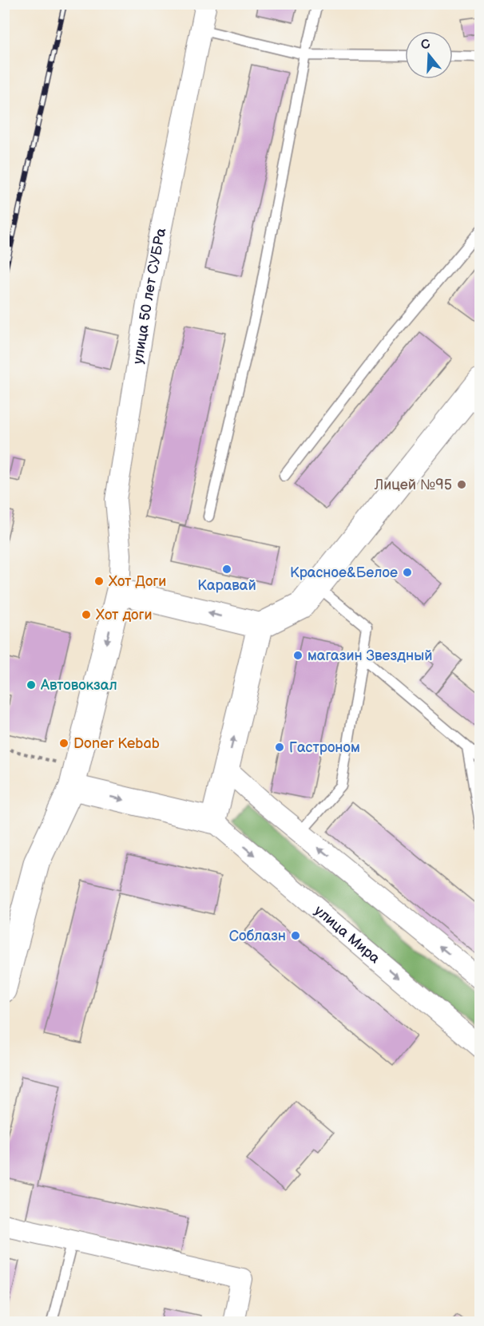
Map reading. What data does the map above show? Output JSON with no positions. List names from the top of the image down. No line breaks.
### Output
{"streets":{"street":["улица 50 лет СУБРа","улица Мира"]},"places":["Лицей №95","Каравай","Красное&Белое","Хот Доги","Хот доги","магазин Звездный","Автовокзал","Doner Kebab","Гастроном","Соблазн"],"north":"top"}
